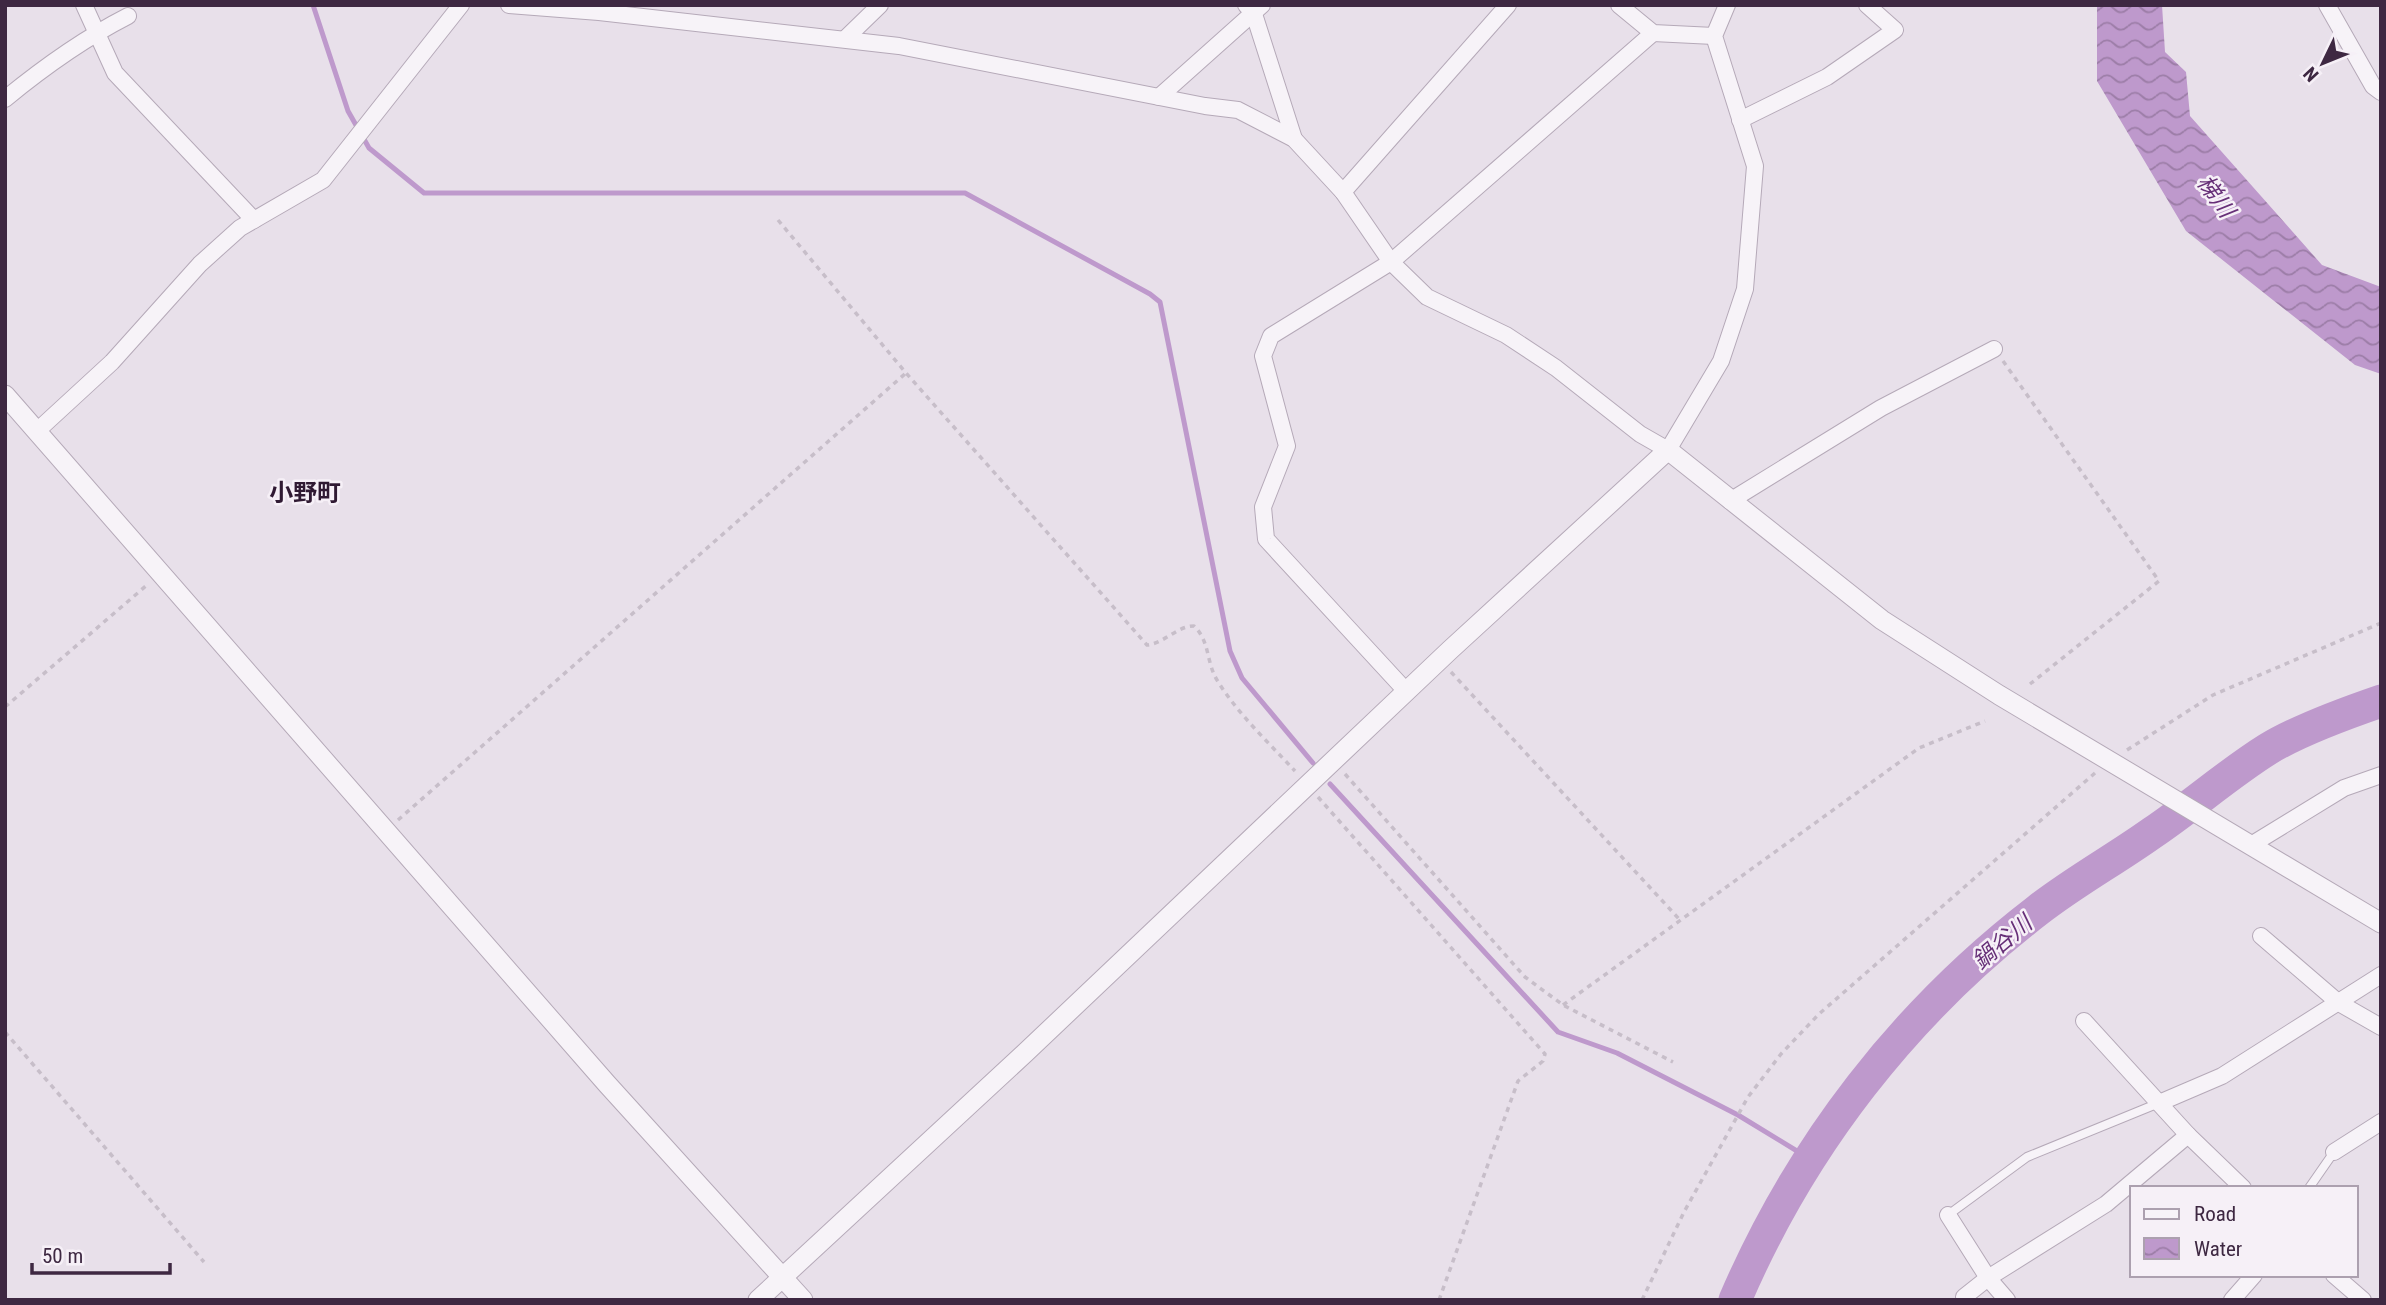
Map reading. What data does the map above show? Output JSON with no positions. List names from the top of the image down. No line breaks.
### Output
{"districts":["小野町"],"water":["梯川","鍋谷川"],"legend":["Road","Water"],"scale_bar":"50 m","north":"bottom left"}
